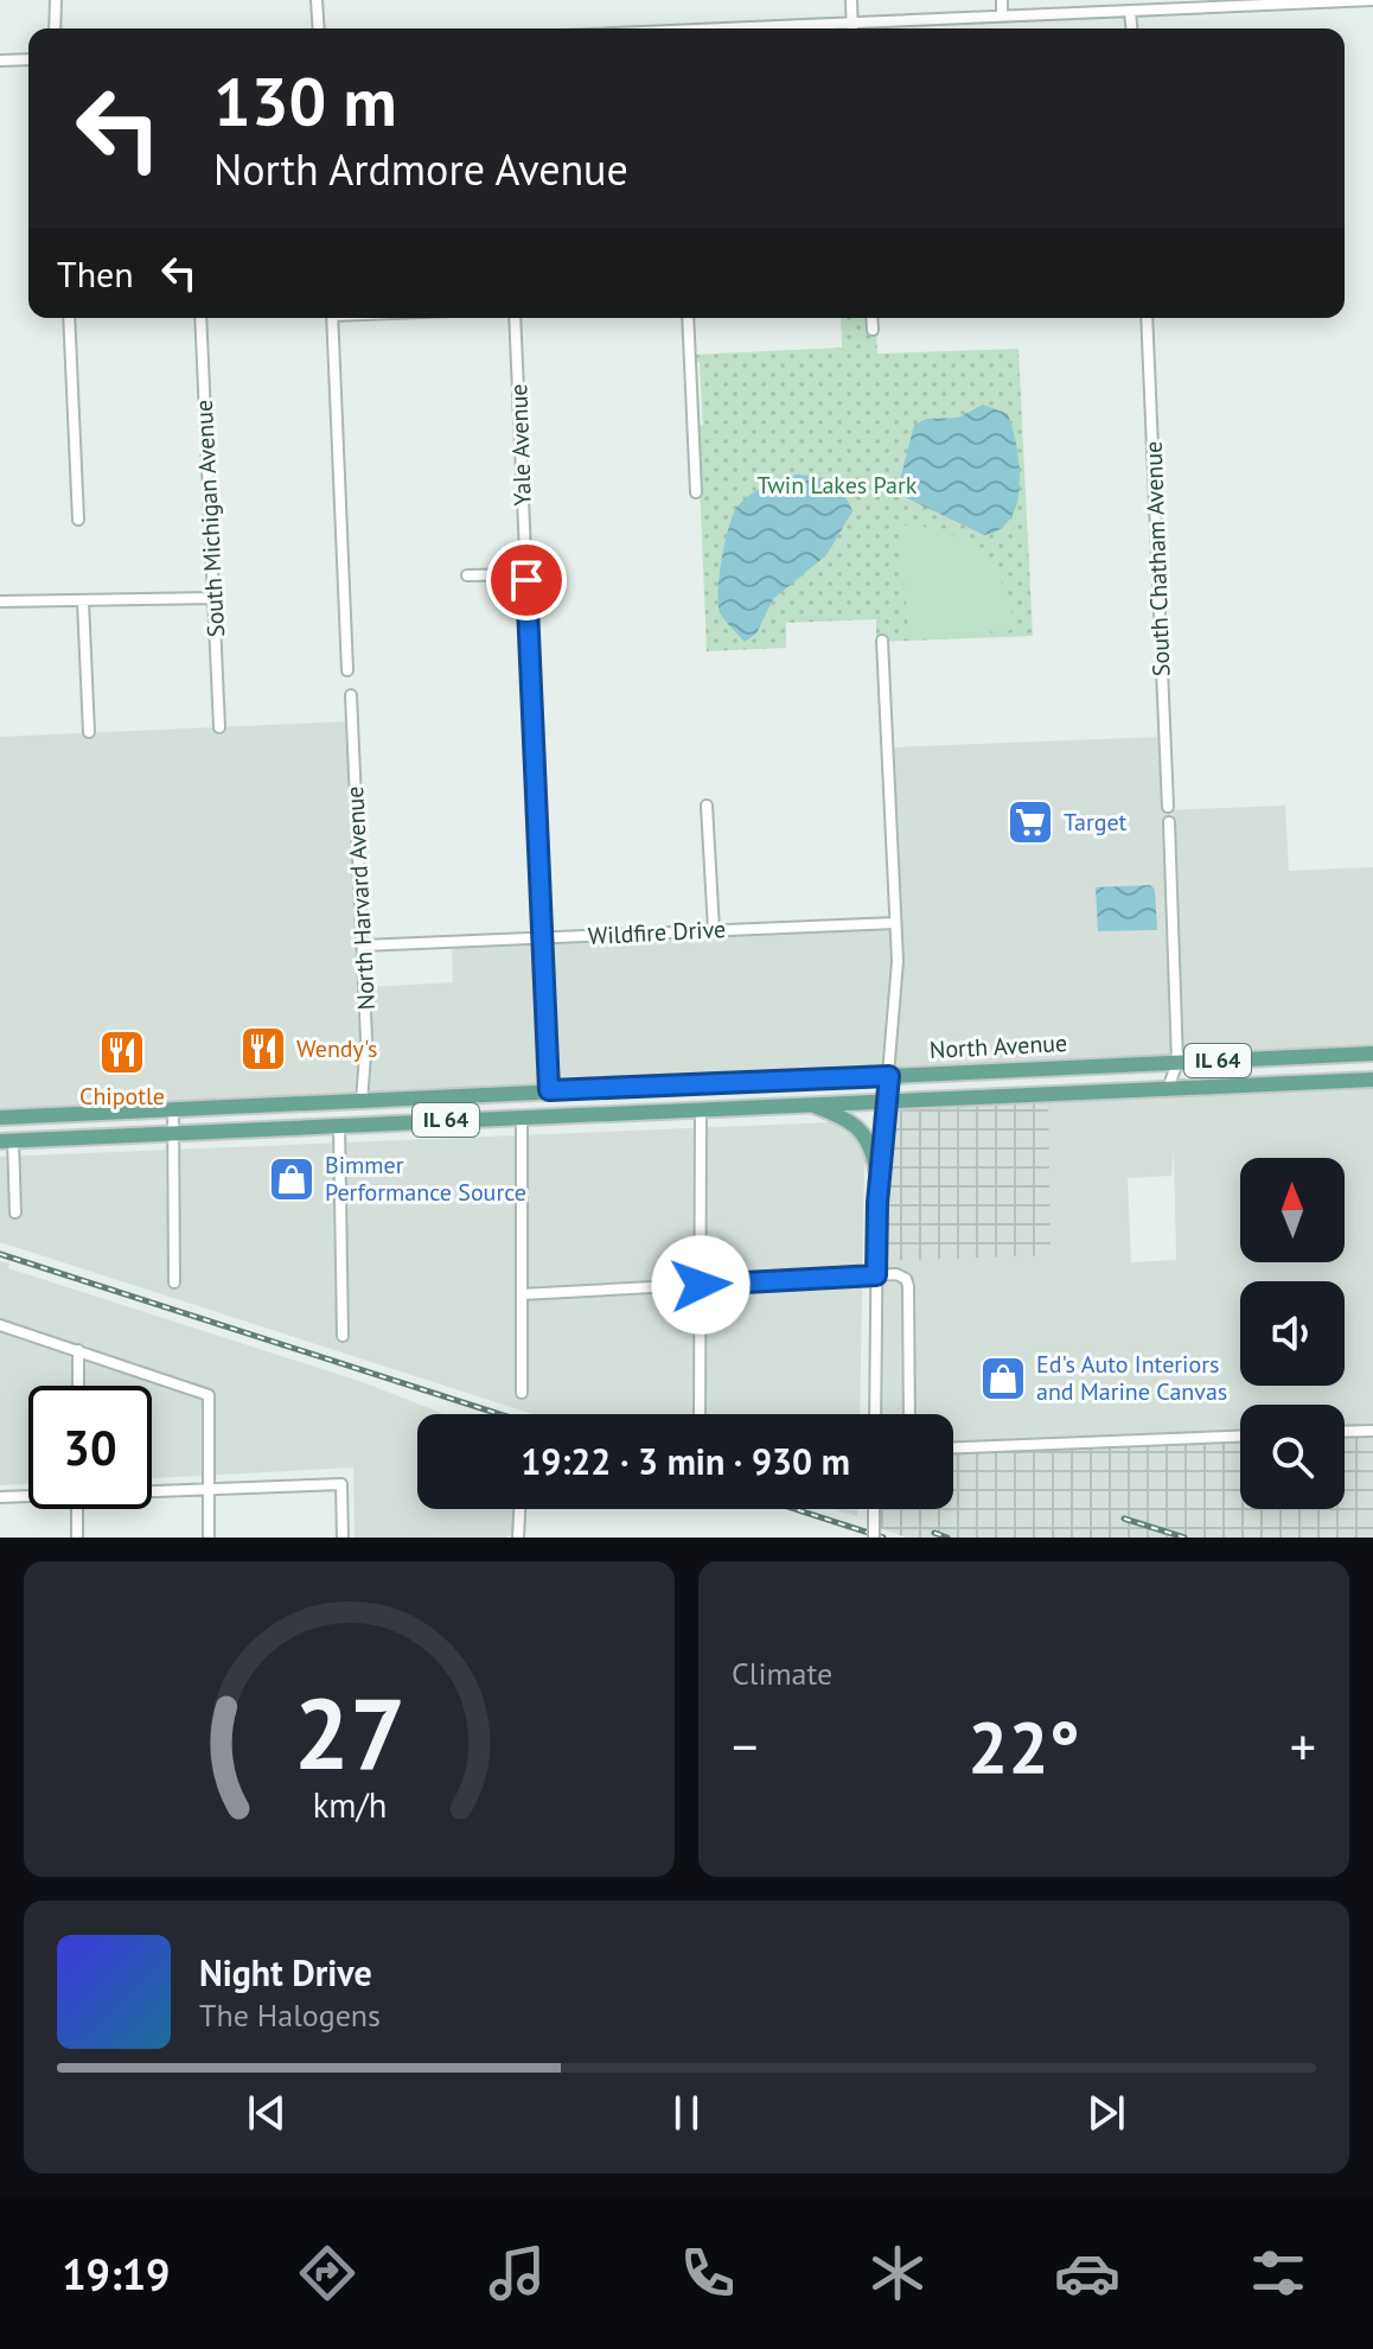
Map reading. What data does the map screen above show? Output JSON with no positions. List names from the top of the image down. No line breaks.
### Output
{"streets":{"main road":["North Avenue","IL 64"],"street":["Yale Avenue","South Michigan Avenue","South Chatham Avenue","North Harvard Avenue","Wildfire Drive"]},"crossings":[["Yale Avenue","Wildfire Drive"],["Yale Avenue","North Avenue"],["North Harvard Avenue","Wildfire Drive"],["North Harvard Avenue","North Avenue"]],"parks":["Twin Lakes Park"],"places":{"supermarket":["Target"],"restaurant":["Wendy's","Chipotle"],"shop":["Bimmer Performance Source","Ed's Auto Interiors and Marine Canvas"]},"north":"top","page":{"turn":["130 m","North Ardmore Avenue"],"then":"Then","limit":"30","trip":"19:22 · 3 min · 930 m","tile":"Climate","heat":["−","22°","+"],"song":["Night Drive","The Halogens"],"tabs":"19:19","gauge":["27","km/h"]}}
